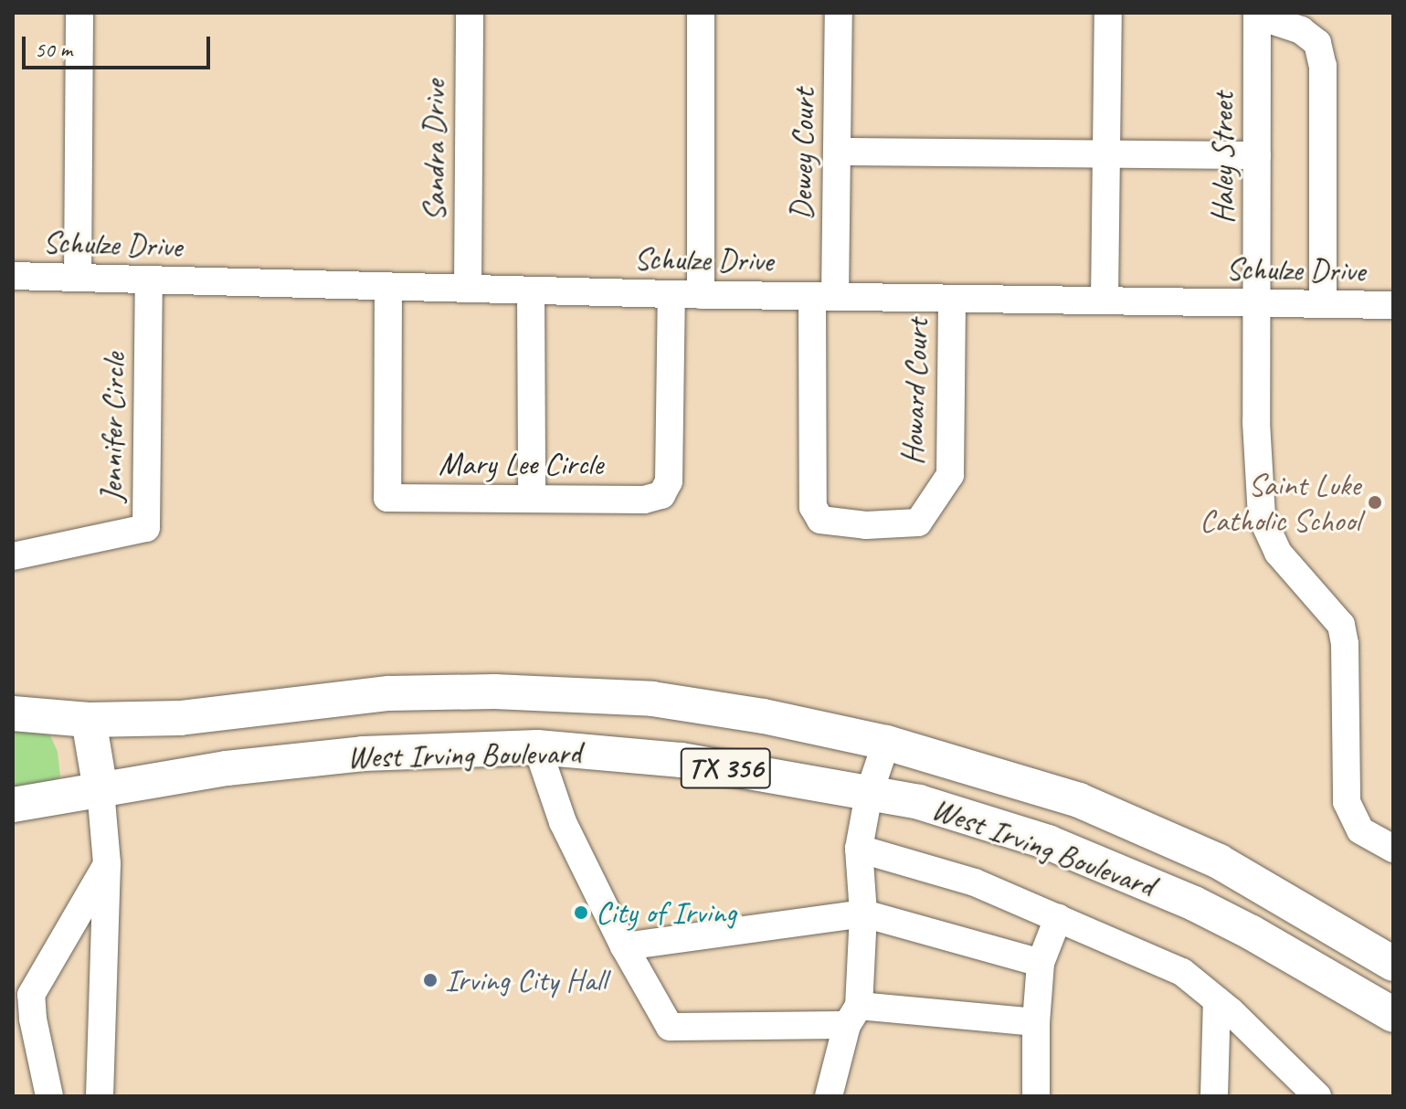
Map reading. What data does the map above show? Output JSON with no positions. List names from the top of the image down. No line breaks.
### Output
{"streets":{"main road":["West Irving Boulevard","TX 356"],"street":["Sandra Drive","Dewey Court","Haley Street","Schulze Drive","Howard Court","Jennifer Circle","Mary Lee Circle"]},"crossings":[["Sandra Drive","Schulze Drive"],["Dewey Court","Schulze Drive"],["Dewey Court","Howard Court"],["Haley Street","Schulze Drive"],["Schulze Drive","Howard Court"],["Schulze Drive","Jennifer Circle"],["Schulze Drive","Mary Lee Circle"],["West Irving Boulevard","TX 356"]],"places":["Saint Luke Catholic School","City of Irving","Irving City Hall"],"scale_bar":"50 m"}
